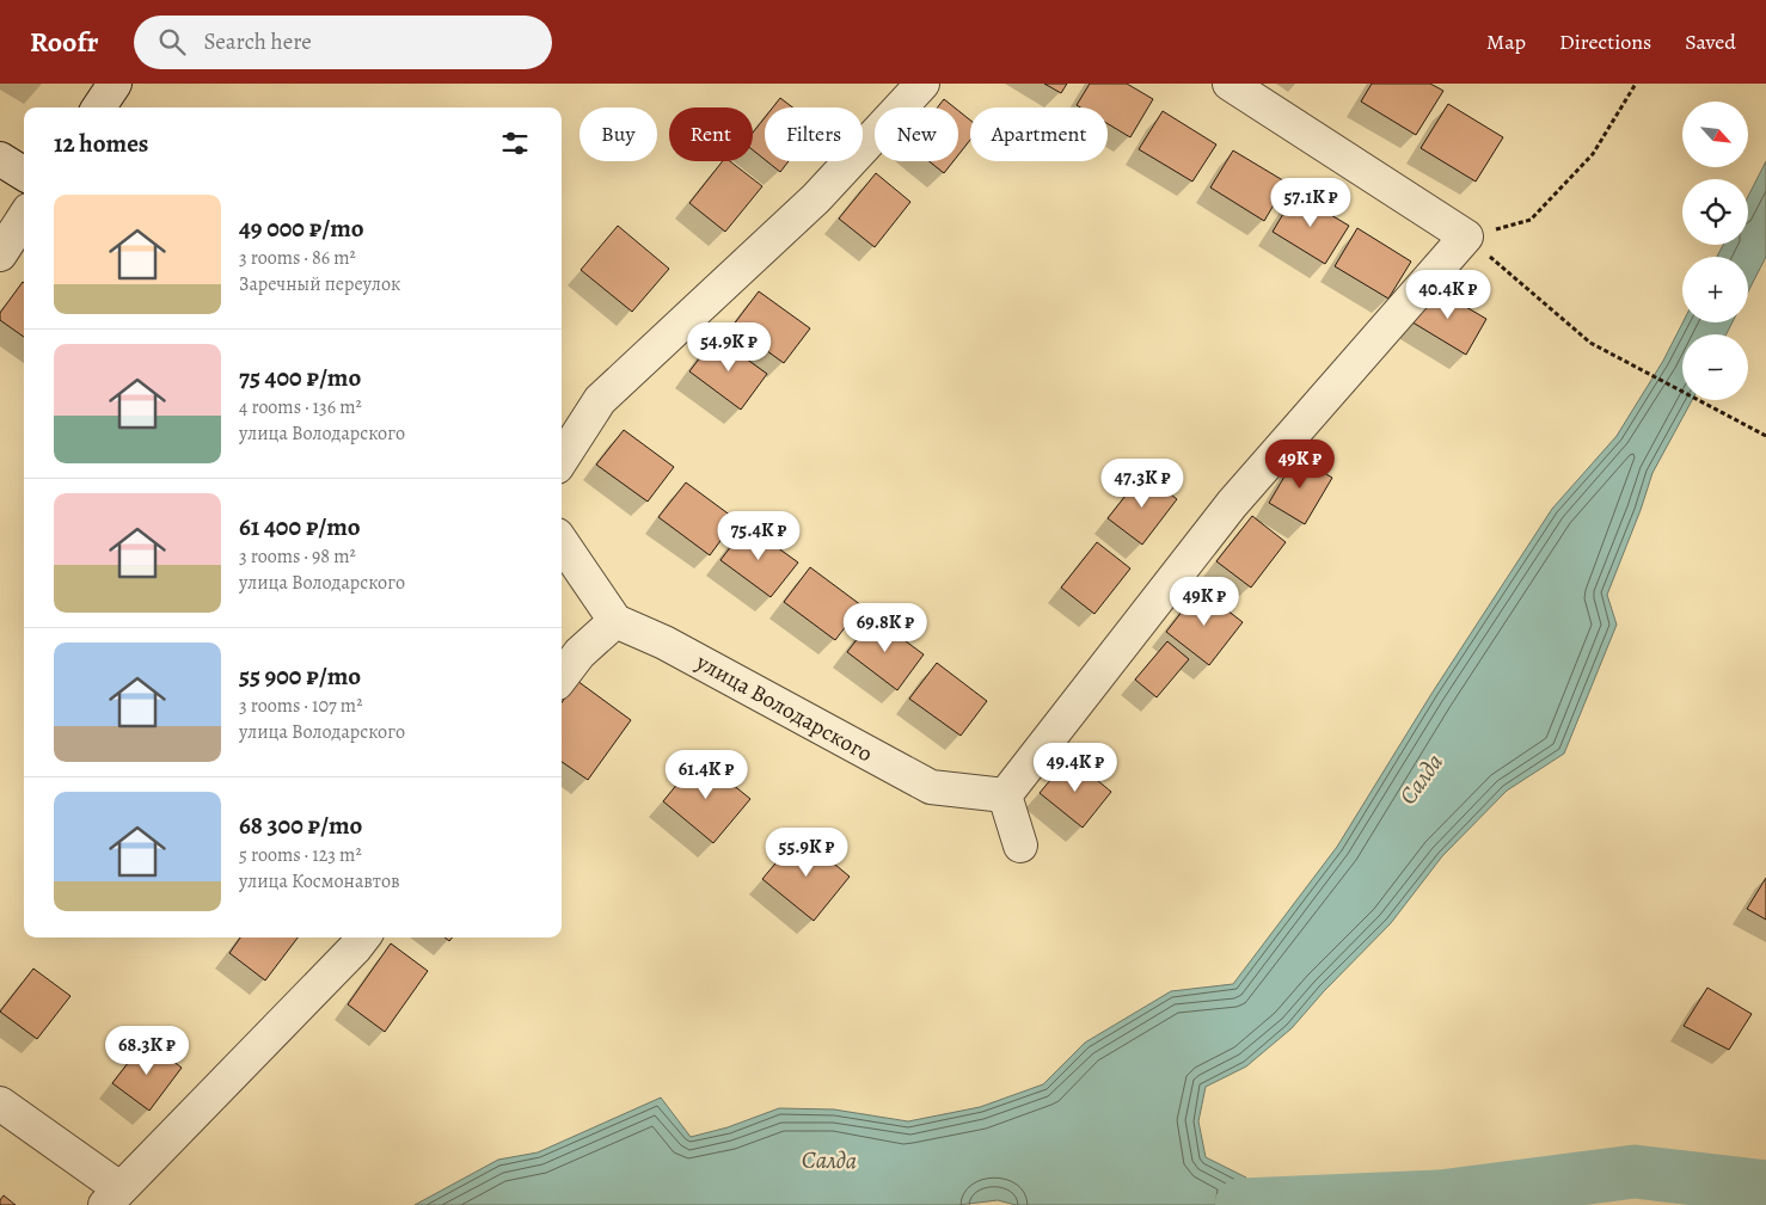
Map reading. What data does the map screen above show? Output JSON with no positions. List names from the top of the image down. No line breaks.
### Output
{"streets":{"street":["улица Володарского"]},"water":["Салда"],"north":"bottom right","page":{"header":"Roofr","search":"Search here","nav":["Map","Directions","Saved"],"map_buttons":["+","−"],"chip":["Buy","Rent","Filters","New","Apartment"],"heading":"12 homes","price":["57.1K ₽","40.4K ₽","54.9K ₽","49K ₽","47.3K ₽","75.4K ₽","49K ₽","69.8K ₽","49.4K ₽","61.4K ₽","55.9K ₽","68.3K ₽"],"list":[{"name":"49 000 ₽/mo","note":"3 rooms · 86 m² · Заречный переулок"},{"name":"75 400 ₽/mo","note":"4 rooms · 136 m² · улица Володарского"},{"name":"61 400 ₽/mo","note":"3 rooms · 98 m² · улица Володарского"},{"name":"55 900 ₽/mo","note":"3 rooms · 107 m² · улица Володарского"},{"name":"68 300 ₽/mo","note":"5 rooms · 123 m² · улица Космонавтов"}]}}
